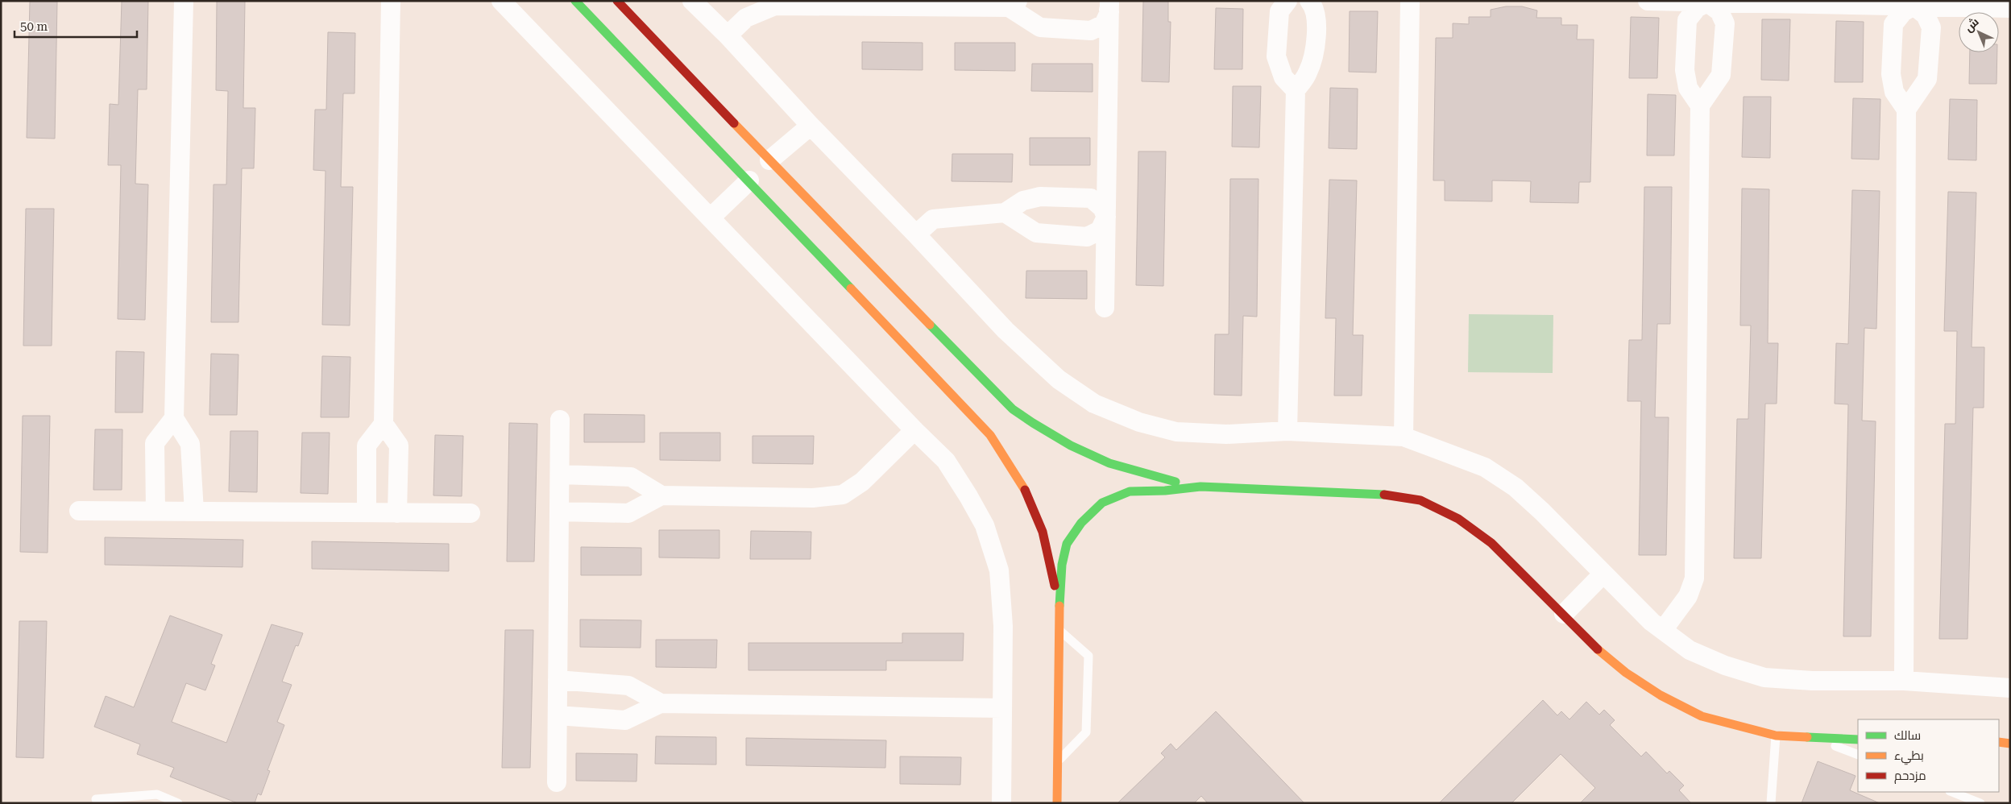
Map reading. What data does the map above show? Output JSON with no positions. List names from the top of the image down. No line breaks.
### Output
{"legend":["سالك","بطيء","مزدحم"],"scale_bar":"50 m","north":"top left"}
